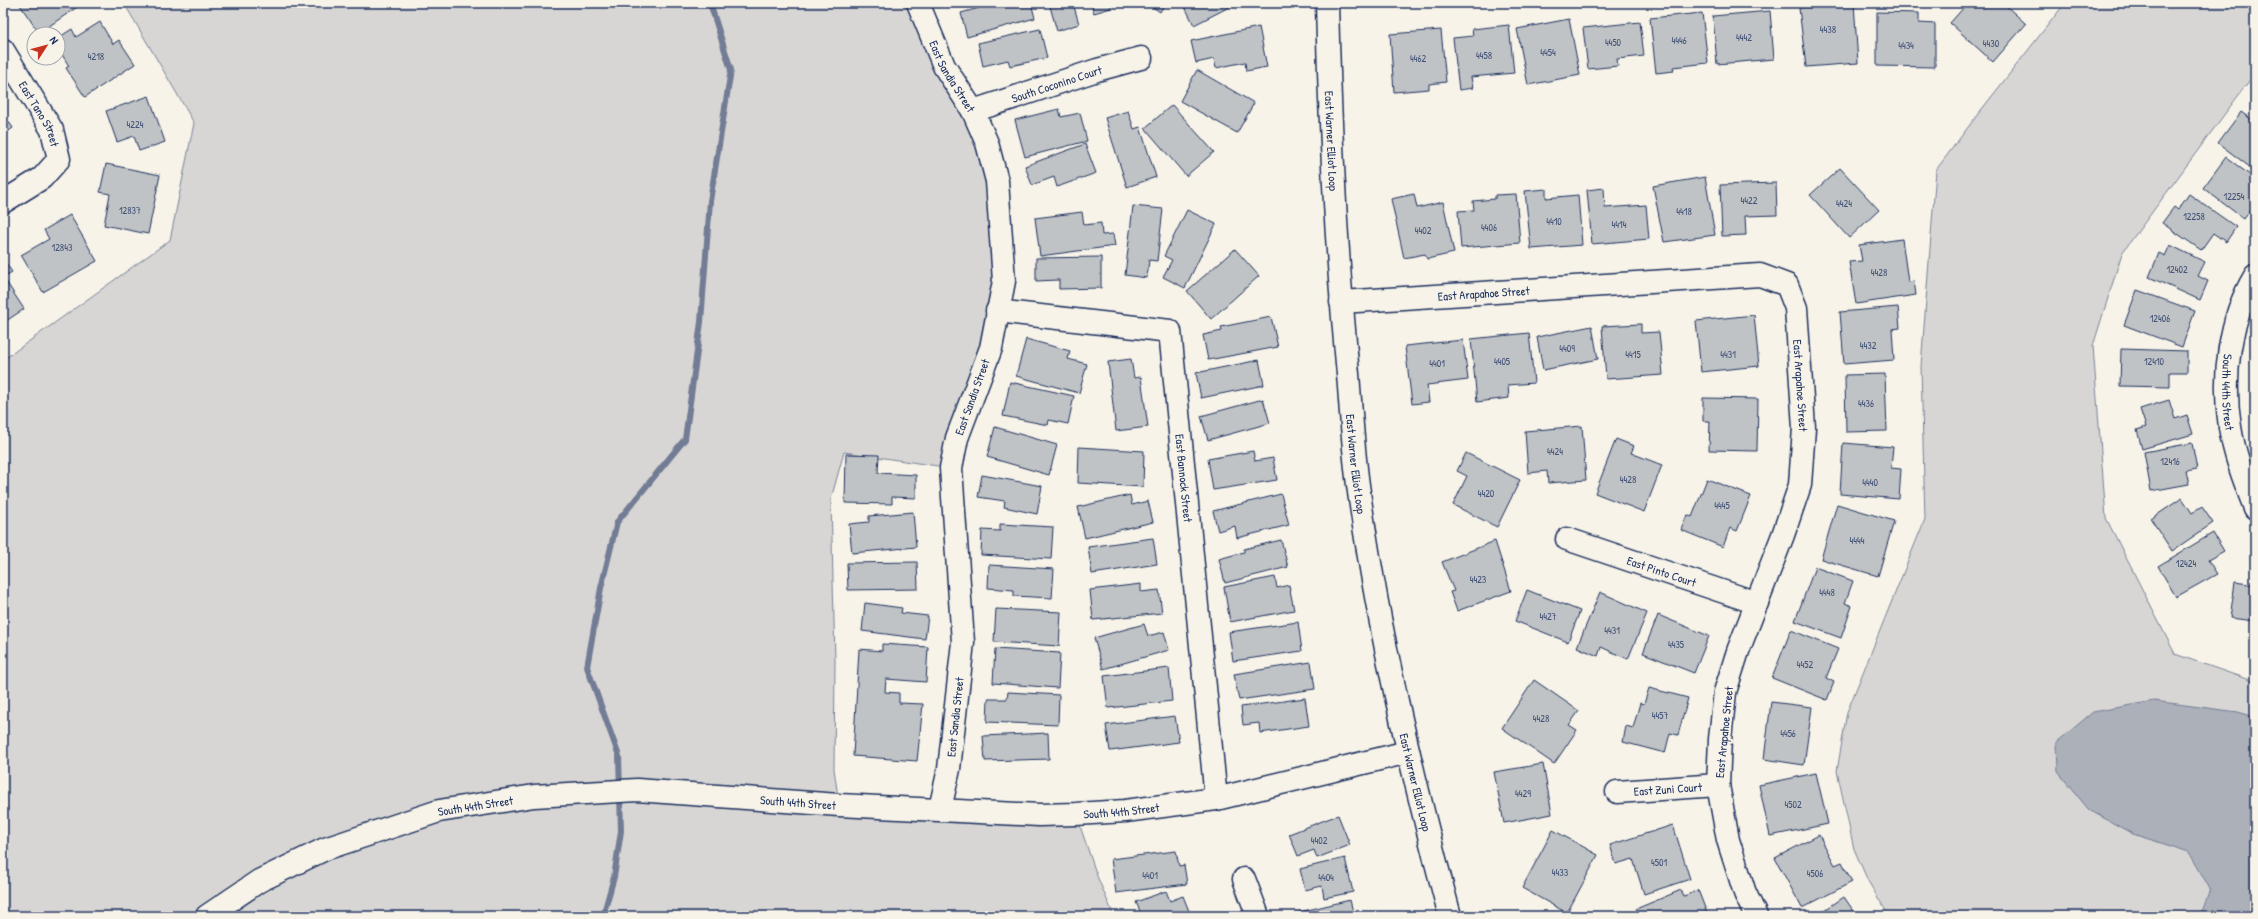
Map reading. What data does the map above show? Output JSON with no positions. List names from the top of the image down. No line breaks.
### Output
{"streets":{"street":["East Sandia Street","South Coconino Court","East Tano Street","East Warner Elliot Loop","East Arapahoe Street","South 44th Street","East Bannock Street","East Pinto Court","East Zuni Court"]},"crossings":[["East Sandia Street","South Coconino Court"],["East Sandia Street","South 44th Street"],["East Sandia Street","East Bannock Street"],["East Warner Elliot Loop","East Arapahoe Street"],["East Warner Elliot Loop","South 44th Street"],["East Arapahoe Street","East Pinto Court"],["East Arapahoe Street","East Zuni Court"],["South 44th Street","East Bannock Street"]],"house_numbers":["4438","4442","4446","4450","4430","4434","4454","4458","4218","4462","4224","12254","4422","4424","12837","4418","12258","4410","4414","4406","4402","12843","12402","4428","12406","4432","4409","4415","4431","4405","12410","4401","4436","4424","12416","4428","4440","4420","4445","4444","12424","4423","4448","4427","4431","4435","4452","4457","4428","4456","4429","4502","4402","4501","4433","4506","4401","4404"],"north":"top right"}
